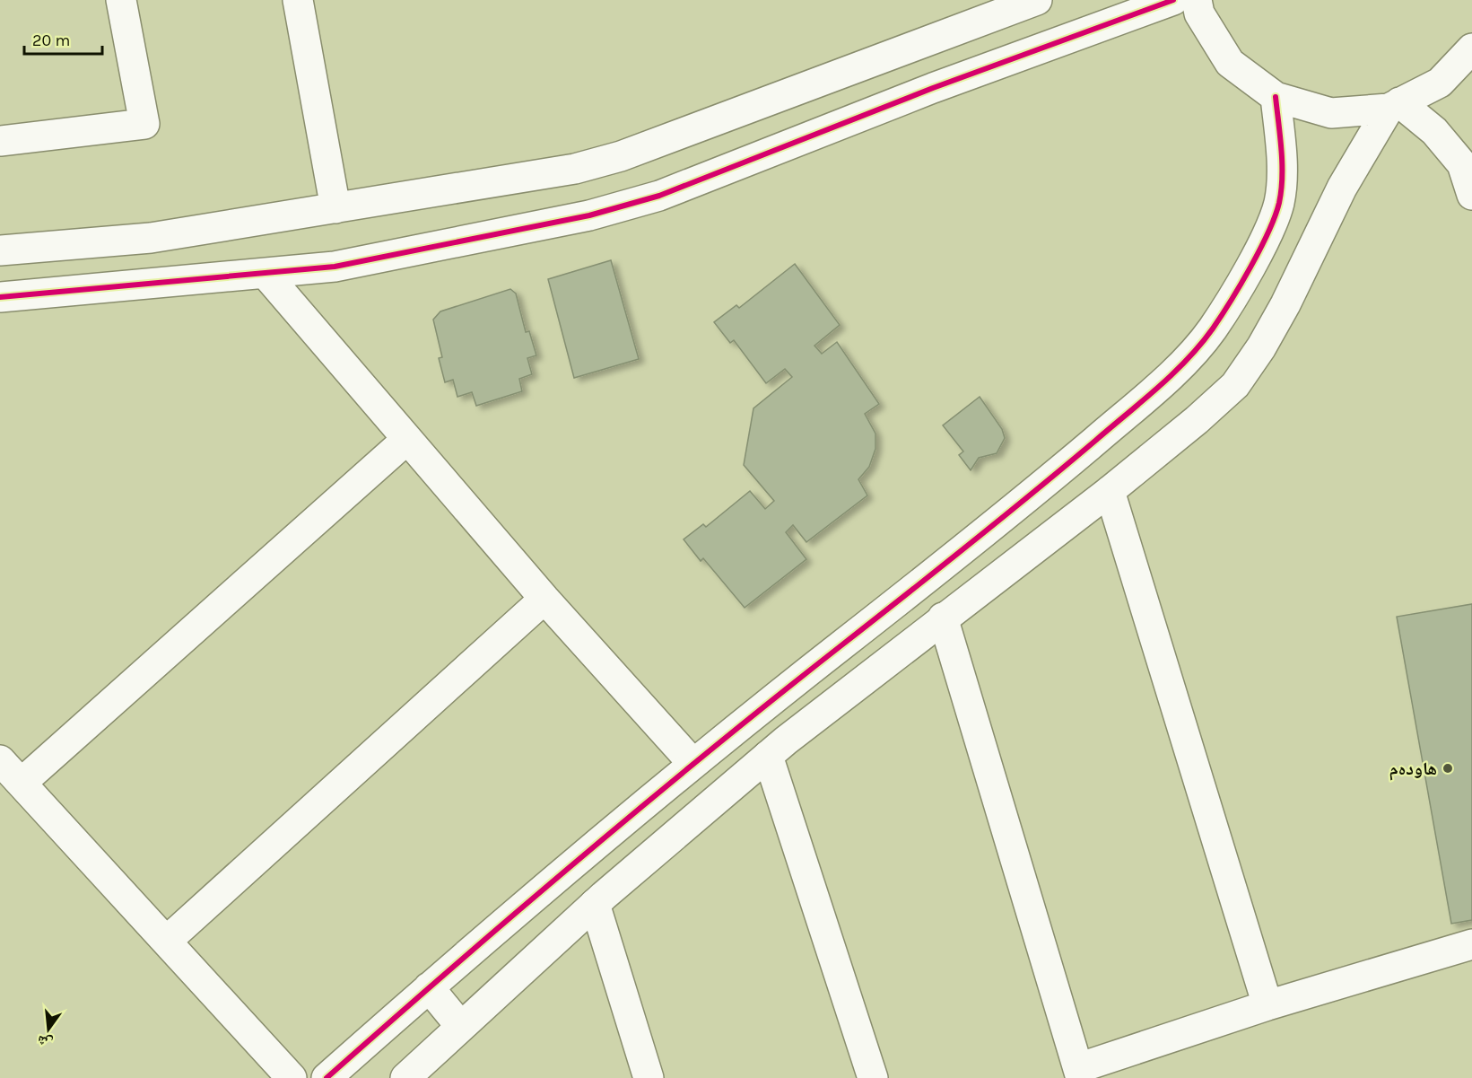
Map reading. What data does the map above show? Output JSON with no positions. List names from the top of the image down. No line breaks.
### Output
{"places":["هاودەم"],"scale_bar":"20 m","north":"bottom"}
